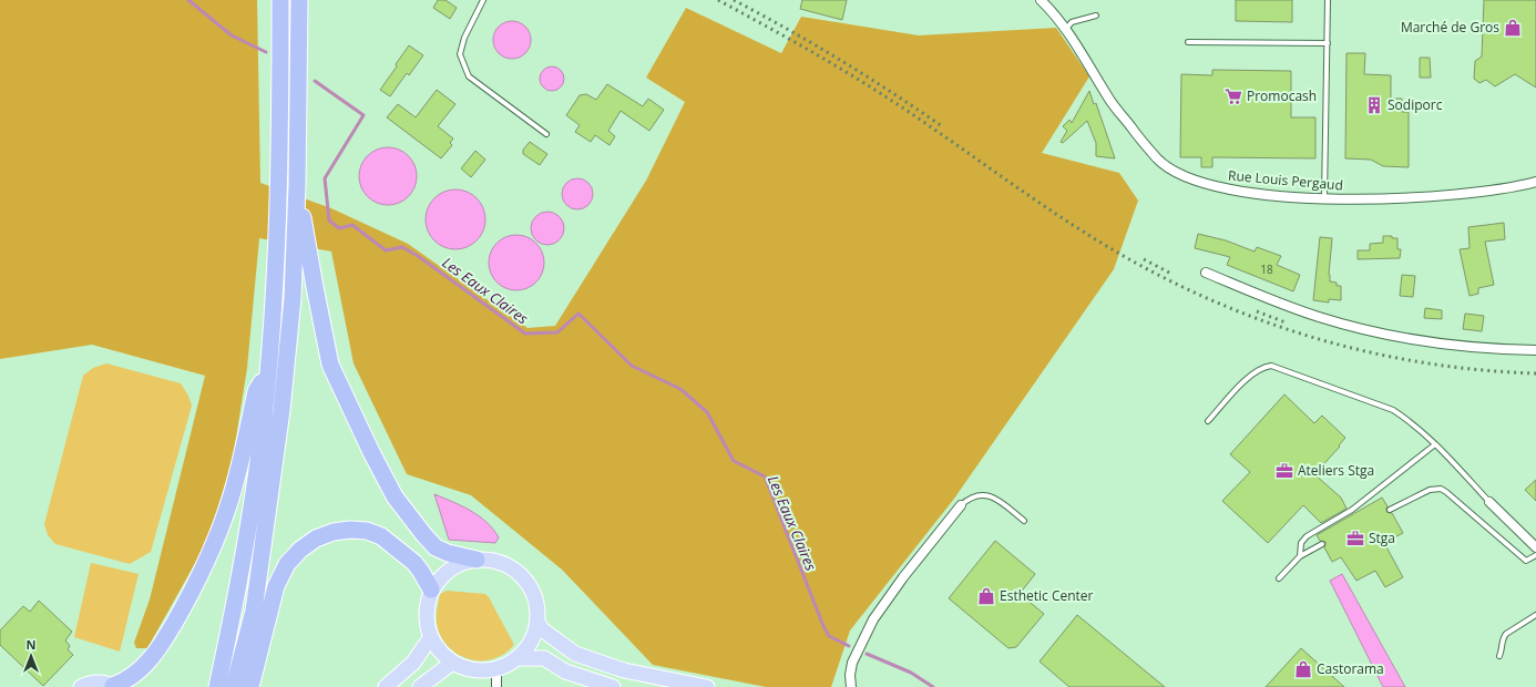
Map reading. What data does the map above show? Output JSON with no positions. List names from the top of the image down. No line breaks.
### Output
{"streets":{"street":["Rue Louis Pergaud"]},"water":["Les Eaux Claires"],"places":{"shop":["Marché de Gros","Esthetic Center","Castorama"],"supermarket":["Promocash"],"building":["Sodiporc"],"office":["Ateliers Stga","Stga"]},"house_numbers":["18"],"north":"top"}
